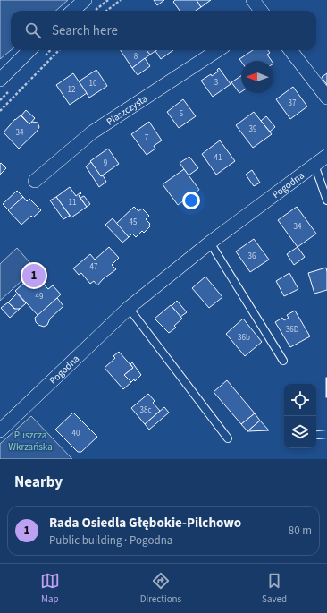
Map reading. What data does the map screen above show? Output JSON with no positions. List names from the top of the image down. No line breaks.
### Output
{"streets":{"street":["Piaszczysta","Pogodna"]},"parks":["Puszcza Wkrzańska"],"house_numbers":["8","3","10","12","37","5","39","34","7","41","9","11","45","34","36","47","49","36D","36b","38c","40"],"north":"left","page":{"search":"Search here","pins":"1","heading":"Nearby","list":[{"mark":"1","name":"Rada Osiedla Głębokie-Pilchowo","note":"Public building · Pogodna","value":"80 m"}],"nav":["Map","Directions","Saved"]}}
